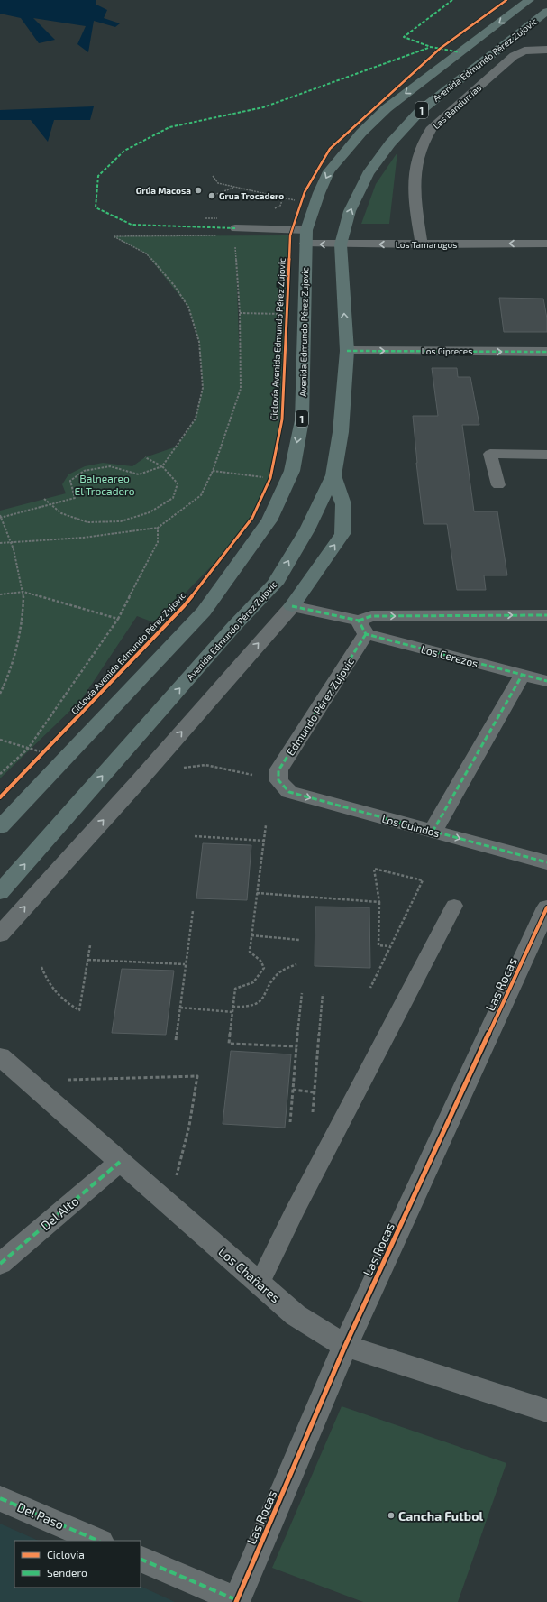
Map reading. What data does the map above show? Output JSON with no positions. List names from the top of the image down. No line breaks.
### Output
{"streets":{"highway":["Avenida Edmundo Pérez Zujovic","1"],"street":["Las Bandurrias","Los Tamarugos","Los Cipreces","Los Cerezos","Edmundo Pérez Zujovic","Los Guindos","Las Rocas","Del Alto","Los Chañares","Del Paso"],"cycle path":["Ciclovía Avenida Edmundo Pérez Zujovic"]},"crossings":[["Avenida Edmundo Pérez Zujovic","Los Tamarugos"],["Avenida Edmundo Pérez Zujovic","Los Cipreces"],["Las Bandurrias","Los Tamarugos"],["Los Cerezos","Edmundo Pérez Zujovic"],["Edmundo Pérez Zujovic","Los Guindos"],["Las Rocas","Los Chañares"],["Del Alto","Los Chañares"]],"one_way":["Los Cipreces","Los Guindos"],"parks":["Balneareo El Trocadero"],"places":["Grúa Macosa","Grua Trocadero","Cancha Futbol"],"legend":["Ciclovía","Sendero"]}
